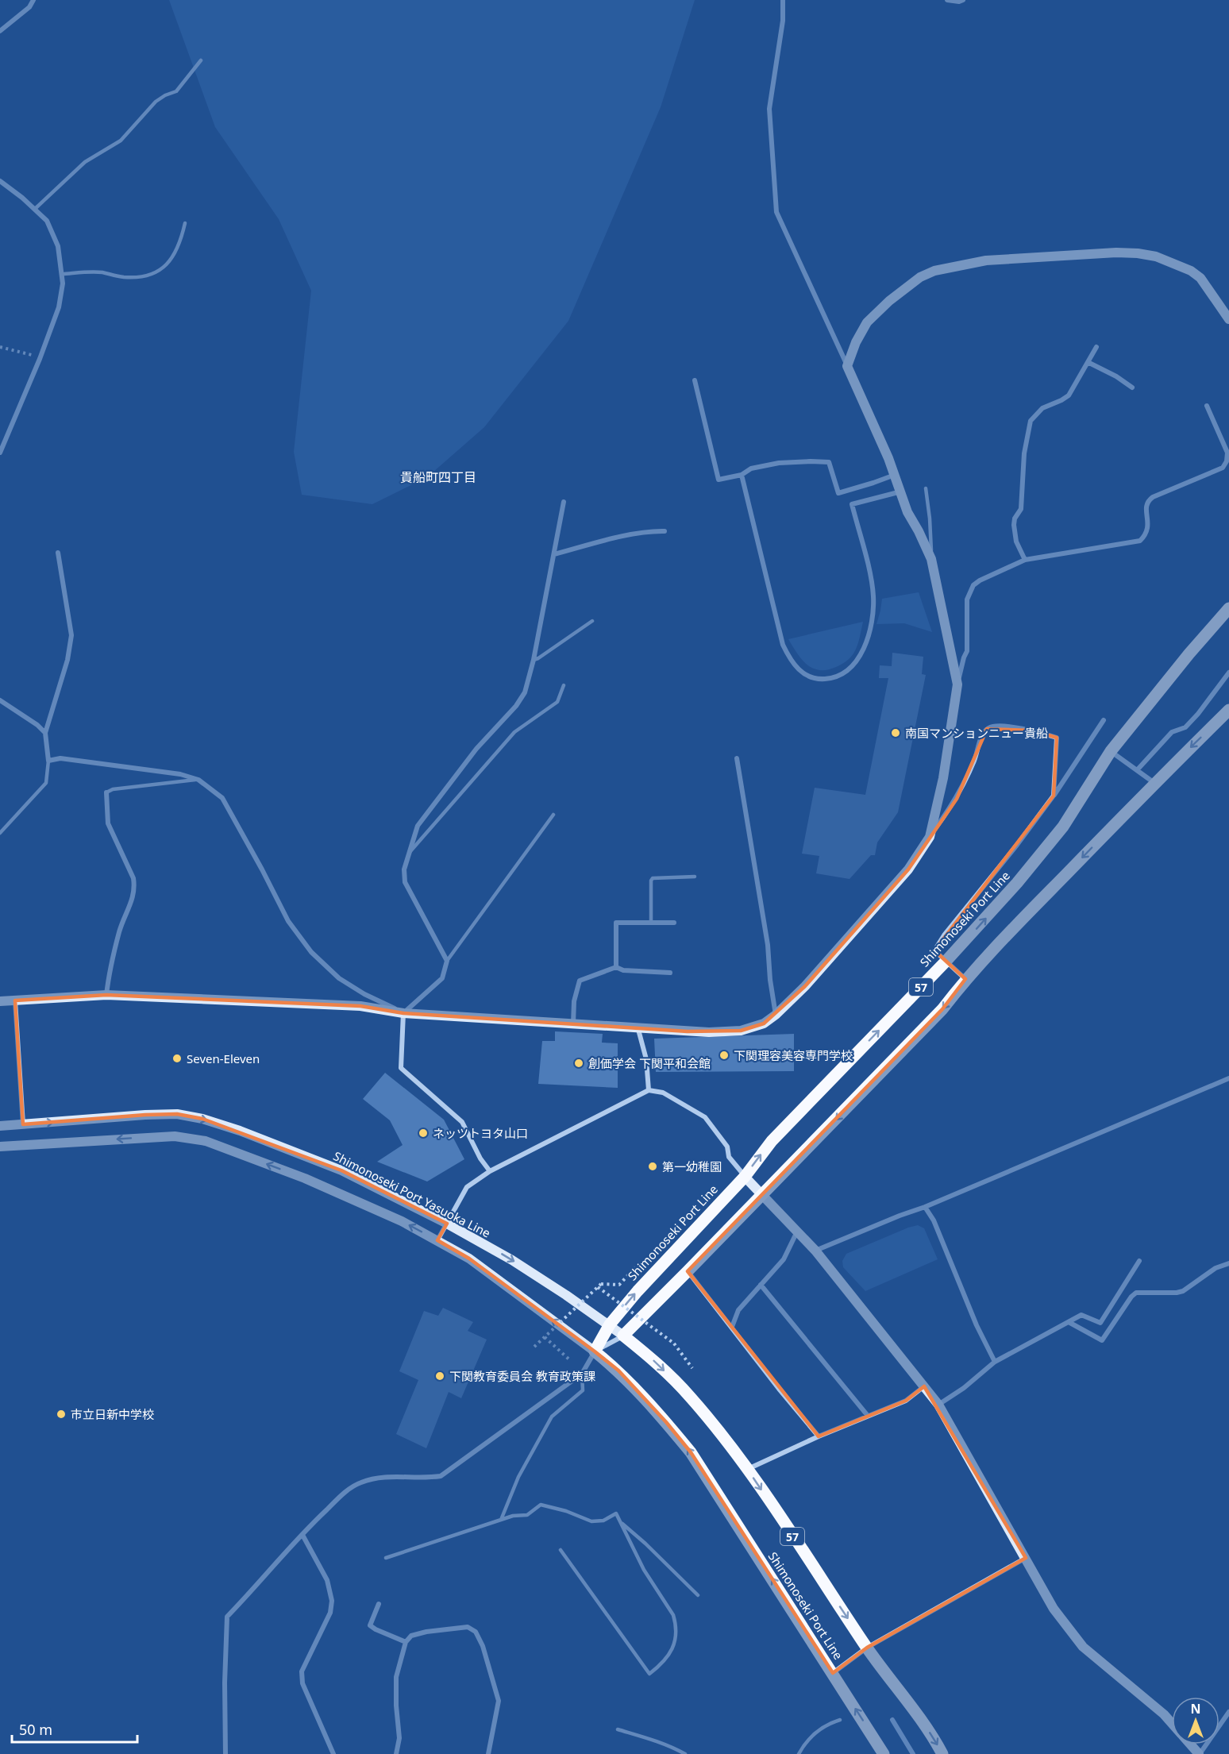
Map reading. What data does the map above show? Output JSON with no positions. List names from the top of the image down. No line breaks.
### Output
{"streets":{"main road":["Shimonoseki Port Line","57"],"street":["Shimonoseki Port Yasuoka Line"]},"crossings":[["Shimonoseki Port Line","Shimonoseki Port Yasuoka Line"],["57","Shimonoseki Port Yasuoka Line"]],"districts":["貴船町四丁目"],"places":["南国マンションニュー貴船","下関理容美容専門学校","Seven-Eleven","創価学会 下関平和会館","ネッツトヨタ山口","第一幼稚園","下関教育委員会 教育政策課","市立日新中学校"],"scale_bar":"50 m","north":"top"}
